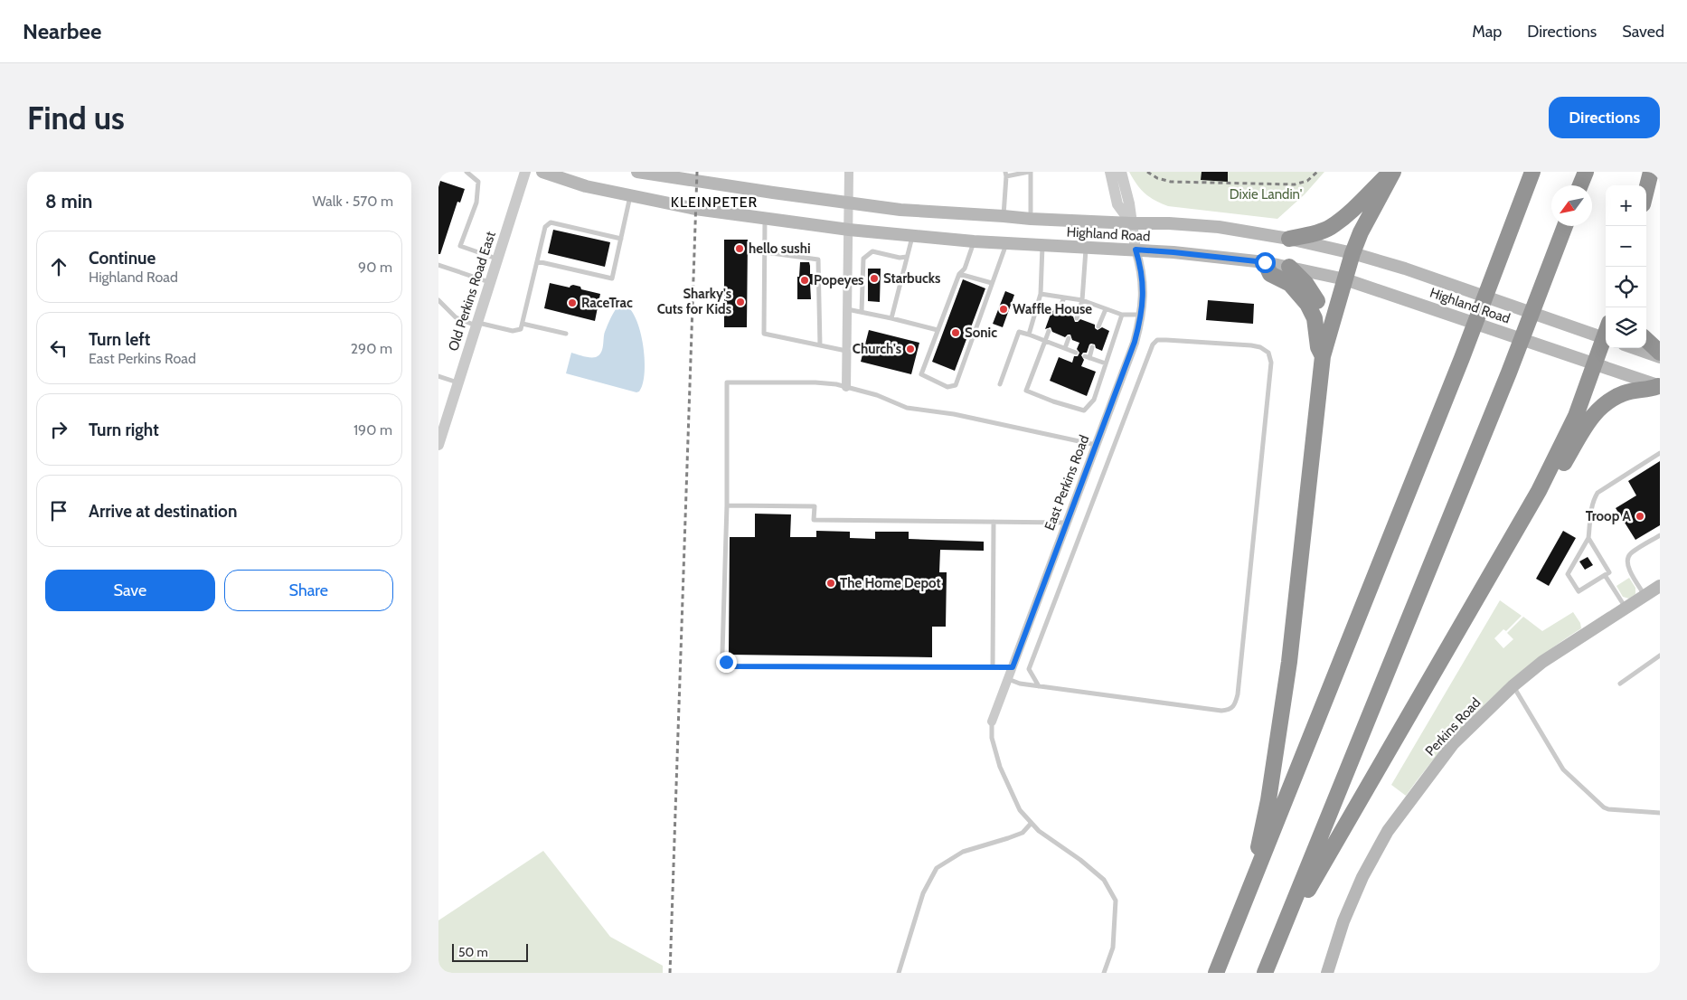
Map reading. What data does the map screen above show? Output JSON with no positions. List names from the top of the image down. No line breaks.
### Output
{"streets":{"main road":["Highland Road","Perkins Road"],"street":["Old Perkins Road East","East Perkins Road"]},"crossings":[["Highland Road","East Perkins Road"]],"districts":["KLEINPETER"],"parks":["Dixie Landin'"],"places":["hello sushi","Starbucks","Popeyes","Sharky's Cuts for Kids","RaceTrac","Waffle House","Sonic","Church's","Troop A","The Home Depot"],"scale_bar":"50 m","north":"bottom left","page":{"header":"Nearbee","nav":["Map","Directions","Saved"],"buttons":["Directions",["Save","Share"]],"title":"Find us","heading":["8 min","Walk · 570 m"],"map_buttons":["+","−"],"list":[["Continue","Highland Road","90 m"],["Turn left","East Perkins Road","290 m"],["Turn right","190 m"],"Arrive at destination"],"scale":"50 m"}}
